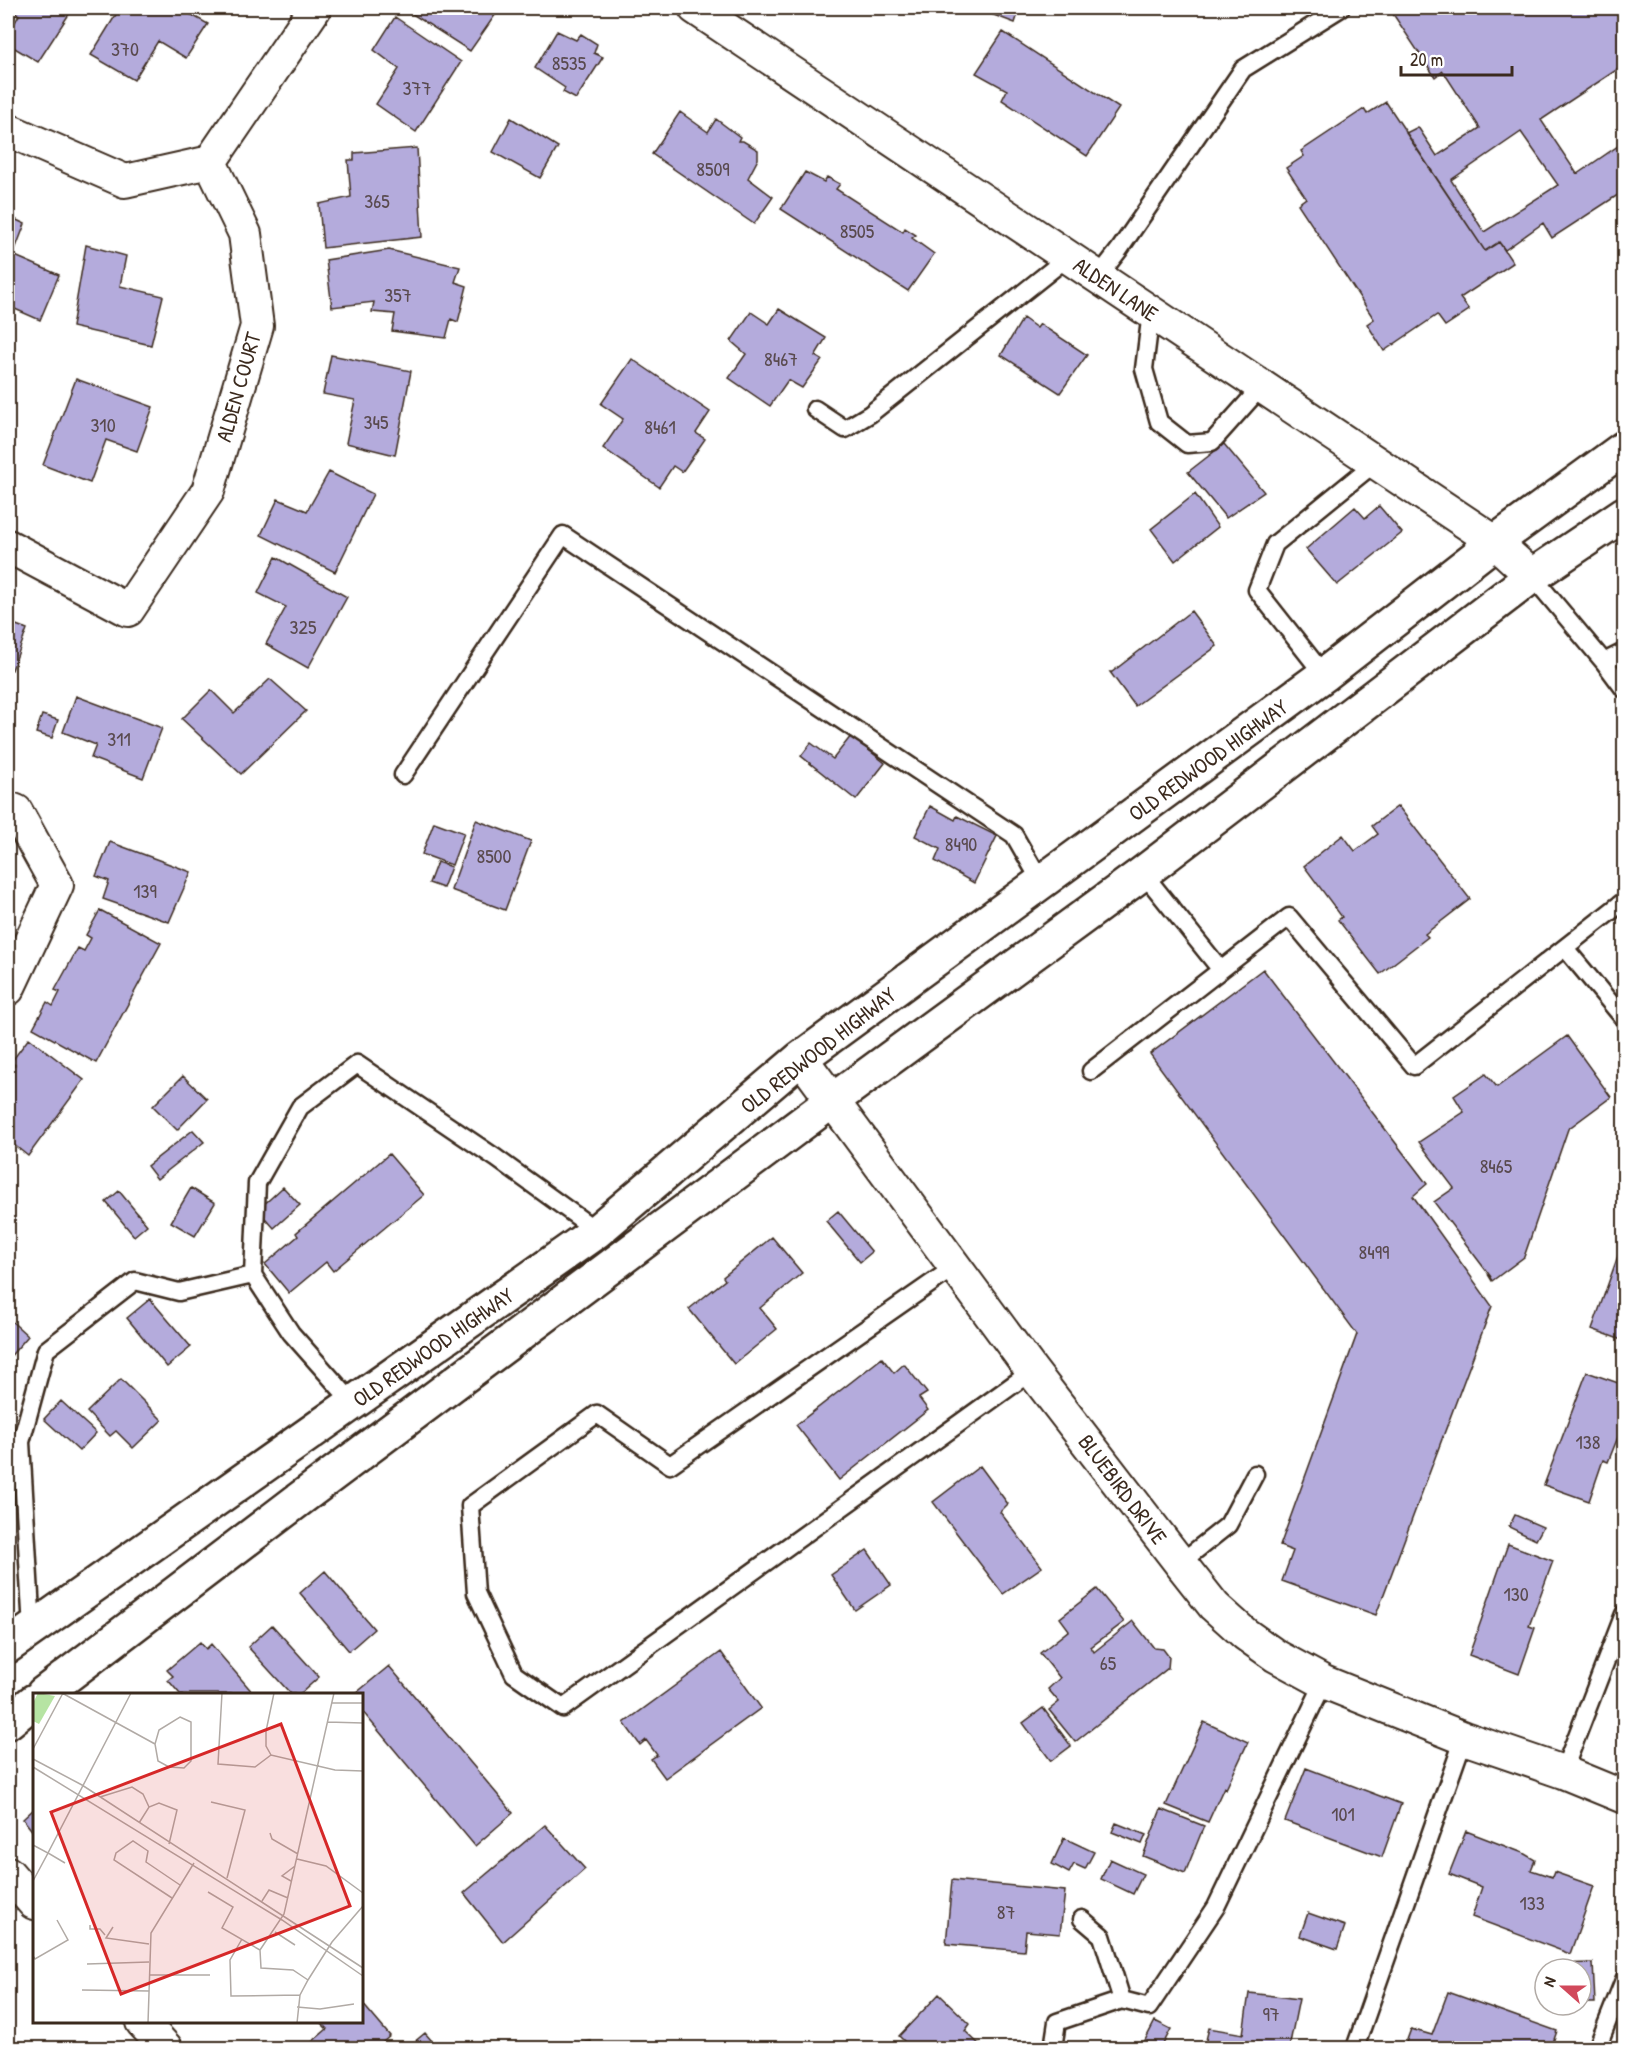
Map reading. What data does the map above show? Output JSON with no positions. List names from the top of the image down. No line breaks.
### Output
{"streets":{"main road":["OLD REDWOOD HIGHWAY"],"street":["ALDEN LANE","ALDEN COURT","BLUEBIRD DRIVE"]},"crossings":[["ALDEN LANE","OLD REDWOOD HIGHWAY"],["OLD REDWOOD HIGHWAY","BLUEBIRD DRIVE"]],"house_numbers":["370","8535","377","8509","365","8505","357","8467","345","310","8461","325","311","8490","8500","139","8465","8499","138","130","65","101","133","87","97"],"scale_bar":"20 m","north":"left"}
